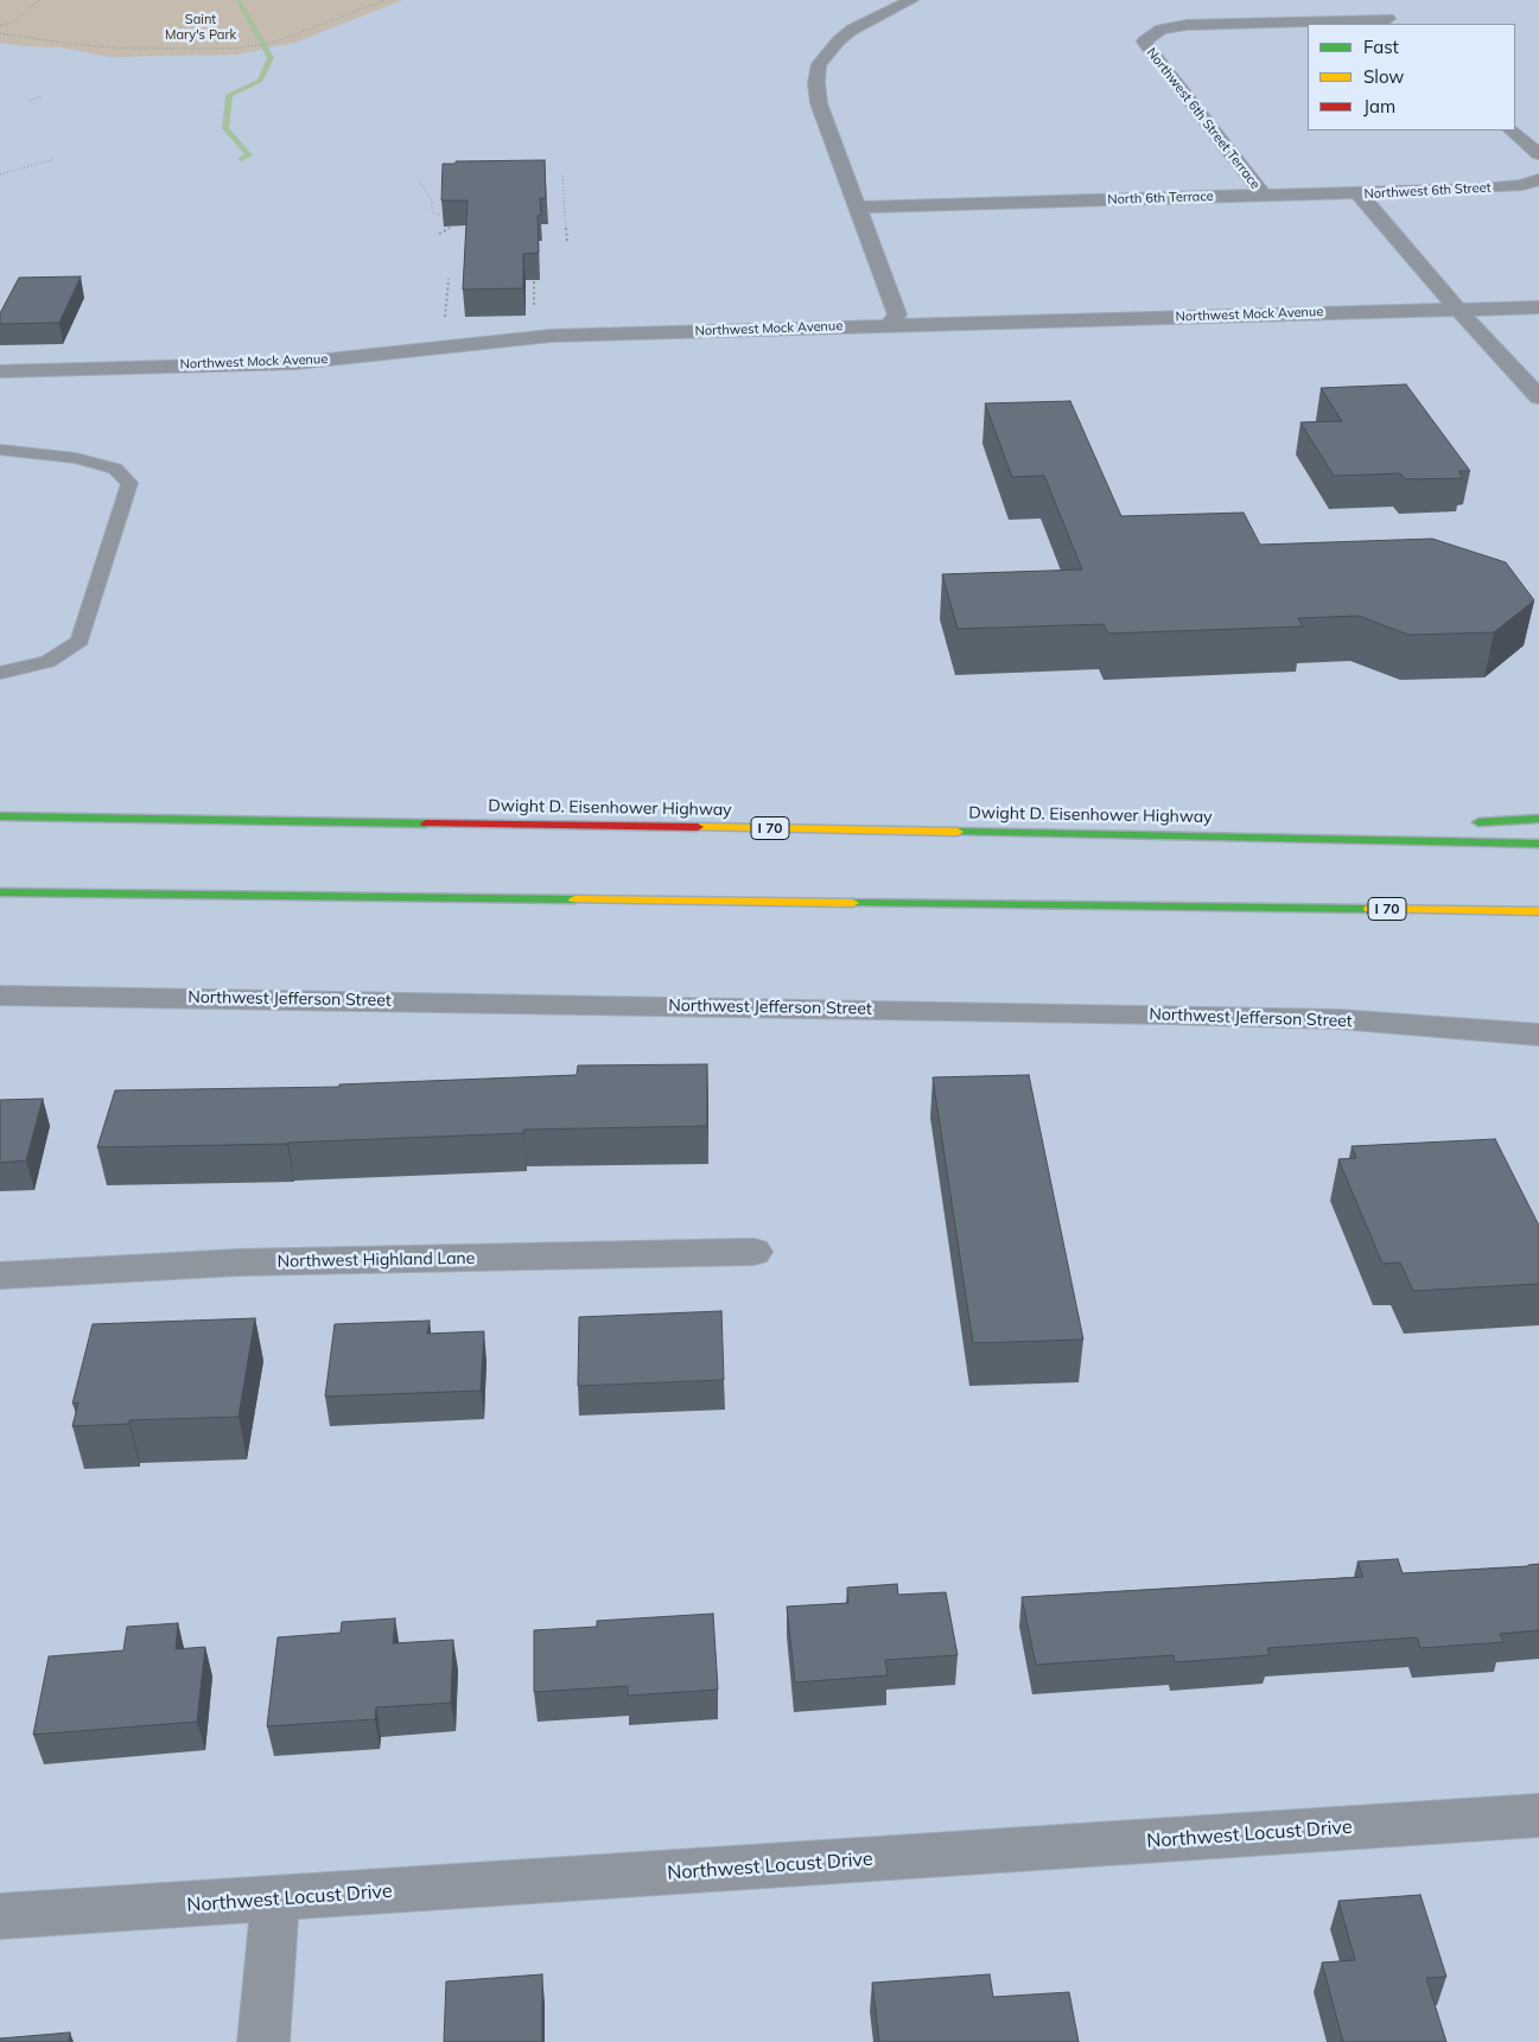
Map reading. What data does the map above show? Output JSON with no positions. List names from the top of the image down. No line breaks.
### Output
{"streets":{"highway":["Dwight D. Eisenhower Highway","I 70"],"street":["Northwest 6th Street Terrace","Northwest 6th Street","North 6th Terrace","Northwest Mock Avenue","Northwest Jefferson Street","Northwest Highland Lane","Northwest Locust Drive"]},"crossings":[["Northwest 6th Street Terrace","North 6th Terrace"],["Northwest 6th Street","North 6th Terrace"],["Northwest 6th Street","Northwest Mock Avenue"]],"parks":["Saint Mary's Park"],"legend":["Fast","Slow","Jam"]}
